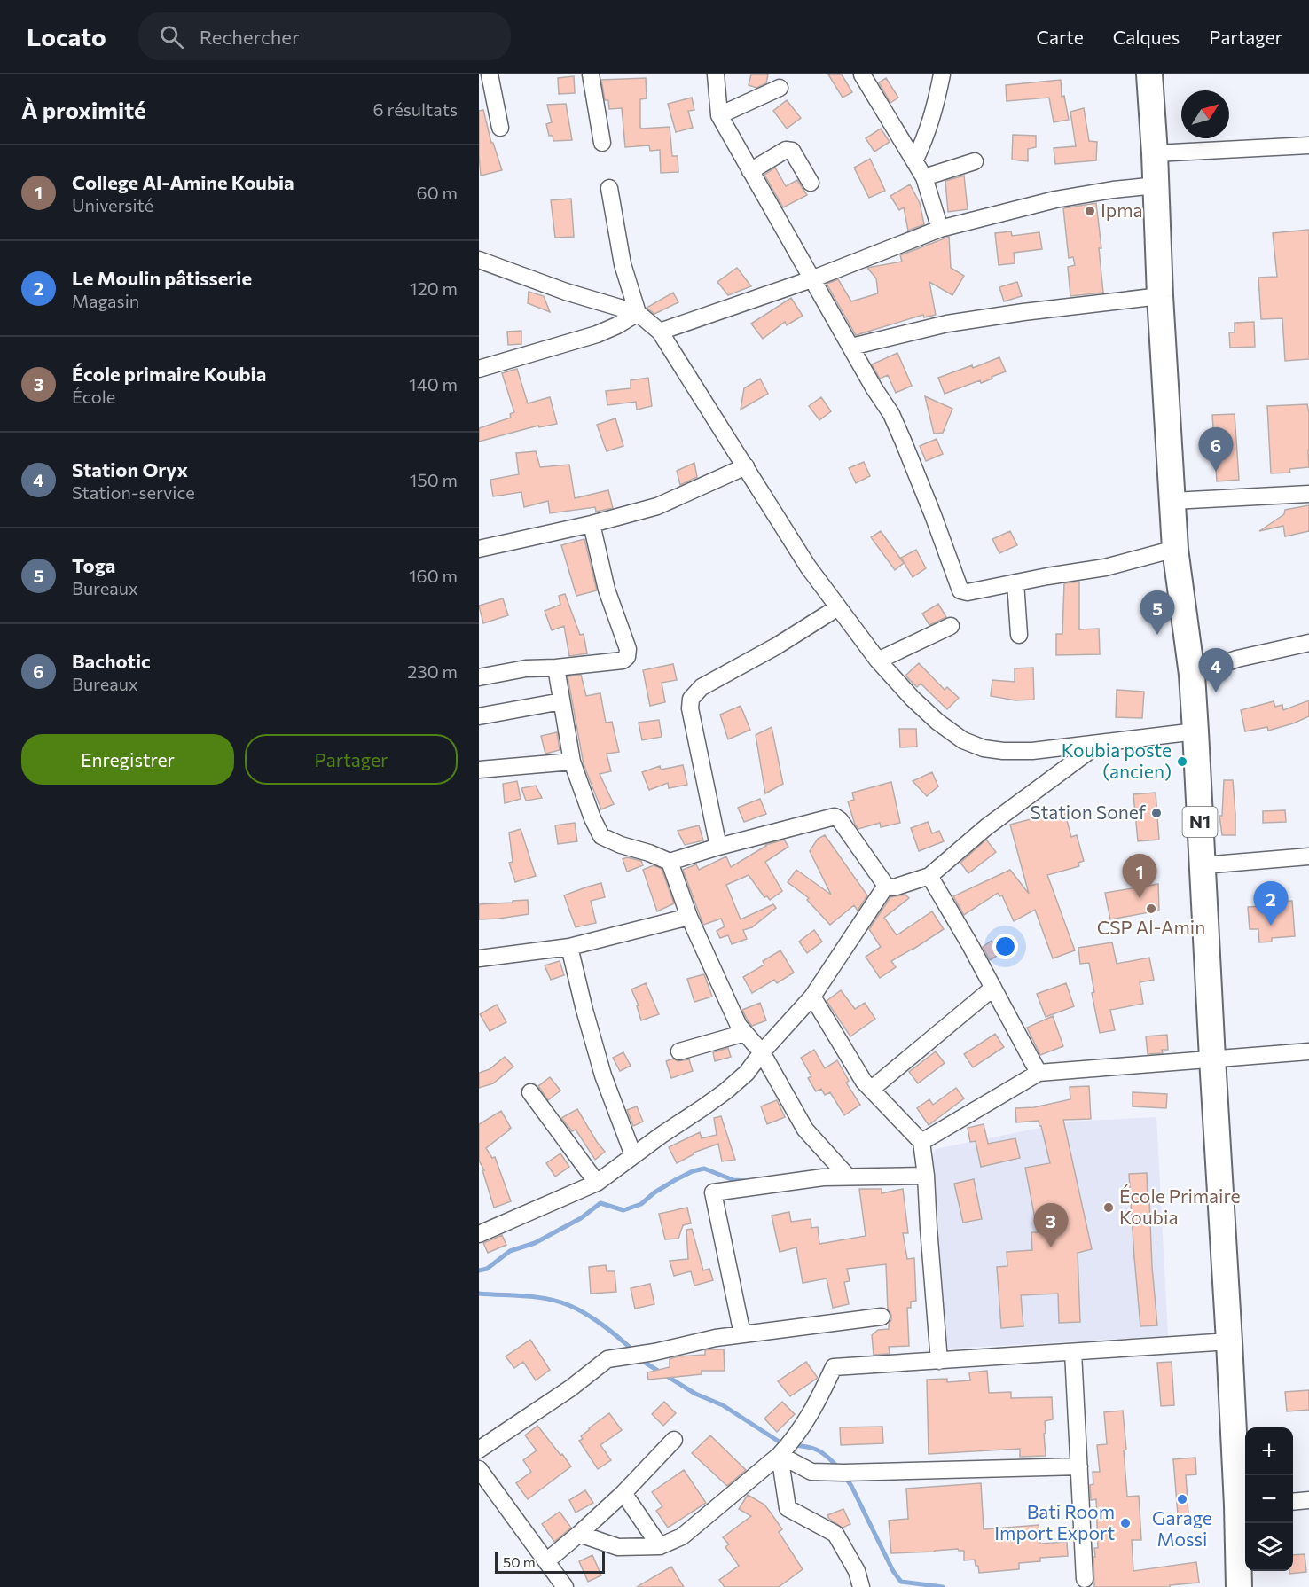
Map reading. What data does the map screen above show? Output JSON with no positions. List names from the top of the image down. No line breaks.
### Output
{"streets":{"main road":["N1"]},"places":["Ipma","Koubia poste (ancien)","Station Sonef","CSP Al-Amin","École Primaire Koubia","Garage Mossi","Bati Room Import Export"],"scale_bar":"50 m","north":"top right","page":{"header":"Locato","search":"Rechercher","nav":["Carte","Calques","Partager"],"heading":["À proximité","6 résultats"],"list":[{"mark":"1","name":"College Al-Amine Koubia","note":"Université","value":"60 m"},{"mark":"2","name":"Le Moulin pâtisserie","note":"Magasin","value":"120 m"},{"mark":"3","name":"École primaire Koubia","note":"École","value":"140 m"},{"mark":"4","name":"Station Oryx","note":"Station-service","value":"150 m"},{"mark":"5","name":"Toga","note":"Bureaux","value":"160 m"},{"mark":"6","name":"Bachotic","note":"Bureaux","value":"230 m"}],"pins":["6","5","4","1","2","3"],"buttons":["Enregistrer","Partager"],"map_buttons":["+","−"],"scale":"50 m"}}
